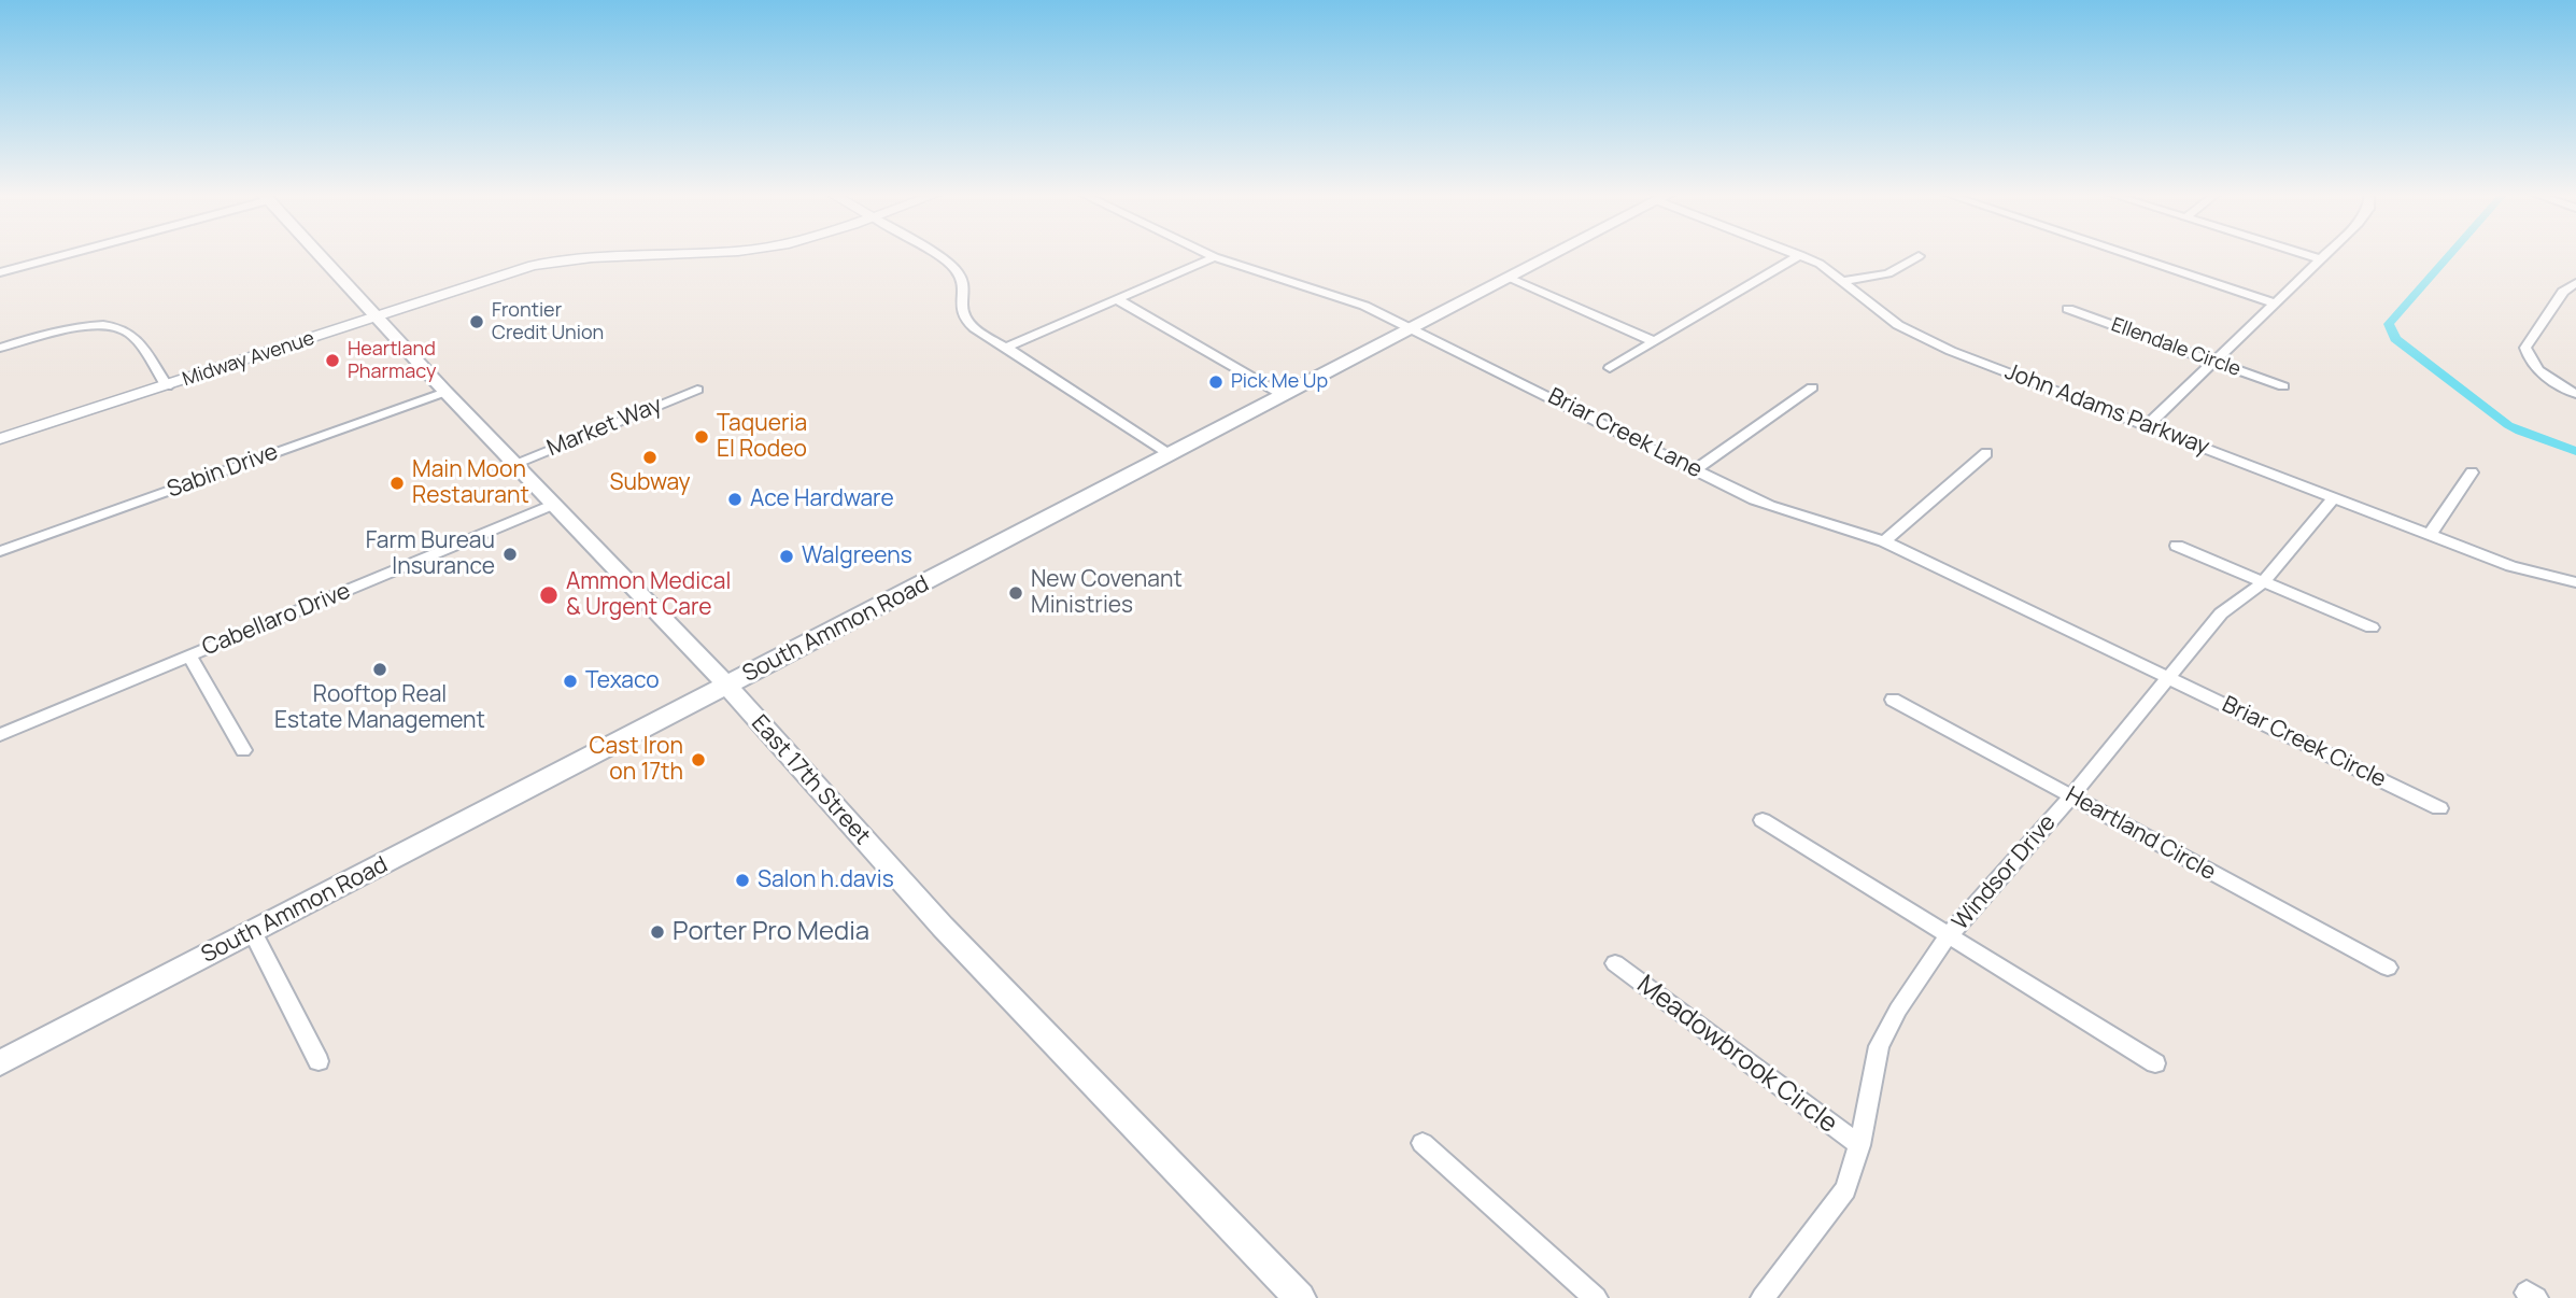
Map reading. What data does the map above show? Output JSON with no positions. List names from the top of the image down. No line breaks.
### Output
{"streets":{"main road":["South Ammon Road","East 17th Street"],"street":["Ellendale Circle","Midway Avenue","John Adams Parkway","Market Way","Briar Creek Lane","Sabin Drive","Cabellaro Drive","Briar Creek Circle","Heartland Circle","Windsor Drive","Meadowbrook Circle"]},"crossings":[["Midway Avenue","East 17th Street"],["John Adams Parkway","Windsor Drive"],["Market Way","East 17th Street"],["Briar Creek Lane","South Ammon Road"],["Briar Creek Lane","Briar Creek Circle"],["Briar Creek Lane","Windsor Drive"],["Sabin Drive","East 17th Street"],["Cabellaro Drive","East 17th Street"],["South Ammon Road","East 17th Street"],["Briar Creek Circle","Windsor Drive"],["Heartland Circle","Windsor Drive"],["Windsor Drive","Meadowbrook Circle"]],"places":["Frontier Credit Union","Heartland Pharmacy","Pick Me Up","Taqueria El Rodeo","Subway","Main Moon Restaurant","Ace Hardware","Farm Bureau Insurance","Walgreens","New Covenant Ministries","Ammon Medical & Urgent Care","Rooftop Real Estate Management","Texaco","Cast Iron on 17th","Salon h.davis","Porter Pro Media"]}
